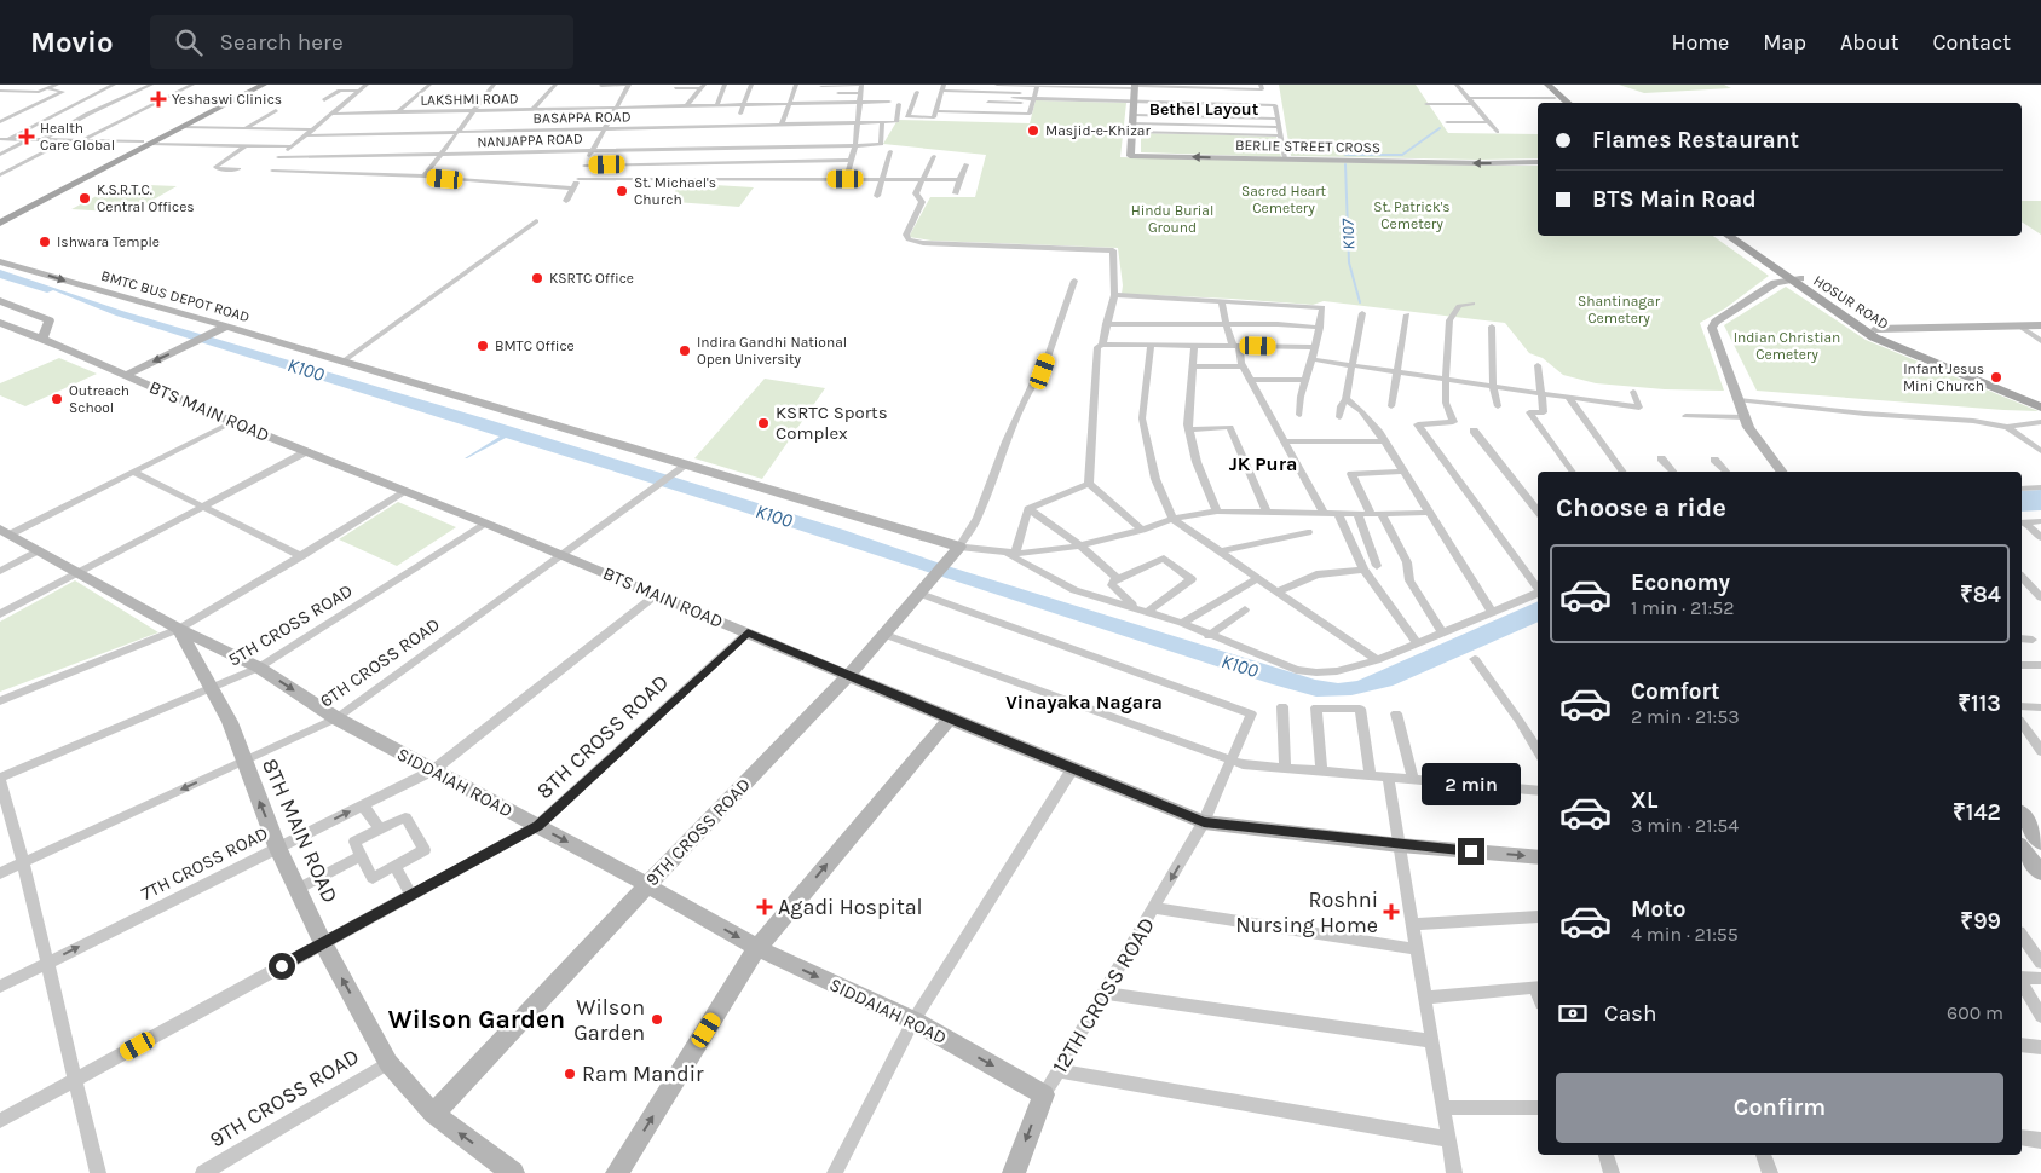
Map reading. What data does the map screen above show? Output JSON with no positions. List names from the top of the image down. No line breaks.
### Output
{"streets":{"main road":["HOSUR ROAD"],"street":["LAKSHMI ROAD","BASAPPA ROAD","NANJAPPA ROAD","BERLIE STREET CROSS","BMTC BUS DEPOT ROAD","BTS MAIN ROAD","5TH CROSS ROAD","6TH CROSS ROAD","8TH CROSS ROAD","SIDDAIAH ROAD","8TH MAIN ROAD","9TH CROSS ROAD","7TH CROSS ROAD","12TH CROSS ROAD"]},"crossings":[["BASAPPA ROAD","NANJAPPA ROAD"],["BMTC BUS DEPOT ROAD","6TH CROSS ROAD"],["BMTC BUS DEPOT ROAD","9TH CROSS ROAD"],["BTS MAIN ROAD","5TH CROSS ROAD"],["BTS MAIN ROAD","6TH CROSS ROAD"],["BTS MAIN ROAD","8TH CROSS ROAD"],["BTS MAIN ROAD","9TH CROSS ROAD"],["BTS MAIN ROAD","7TH CROSS ROAD"],["BTS MAIN ROAD","12TH CROSS ROAD"],["5TH CROSS ROAD","SIDDAIAH ROAD"],["5TH CROSS ROAD","8TH MAIN ROAD"],["6TH CROSS ROAD","SIDDAIAH ROAD"],["6TH CROSS ROAD","8TH MAIN ROAD"],["8TH CROSS ROAD","SIDDAIAH ROAD"],["8TH CROSS ROAD","8TH MAIN ROAD"],["SIDDAIAH ROAD","8TH MAIN ROAD"],["SIDDAIAH ROAD","9TH CROSS ROAD"],["SIDDAIAH ROAD","7TH CROSS ROAD"],["SIDDAIAH ROAD","12TH CROSS ROAD"],["8TH MAIN ROAD","9TH CROSS ROAD"],["8TH MAIN ROAD","7TH CROSS ROAD"],["9TH CROSS ROAD","12TH CROSS ROAD"]],"one_way":["SIDDAIAH ROAD","8TH MAIN ROAD","7TH CROSS ROAD"],"districts":["Bethel Layout","JK Pura","Vinayaka Nagara","Wilson Garden"],"water":["K107","K100"],"parks":["Sacred Heart Cemetery","St. Patrick's Cemetery","Hindu Burial Ground","Shantinagar Cemetery","Indian Christian Cemetery"],"places":{"health":["Yeshaswi Clinics","Health Care Global","Agadi Hospital","Roshni Nursing Home"],"other":["Masjid-e-Khizar","St. Michael's Church","K.S.R.T.C. Central Offices","Ishwara Temple","KSRTC Office","BMTC Office","Indira Gandhi National Open University","Infant Jesus Mini Church","Outreach School","KSRTC Sports Complex","Wilson Garden","Ram Mandir"]},"page":{"header":"Movio","search":"Search here","nav":["Home","Map","About","Contact"],"banner":["Flames Restaurant","BTS Main Road"],"heading":"Choose a ride","list":[{"name":"Economy","note":"1 min · 21:52","value":"₹84"},{"name":"Comfort","note":"2 min · 21:53","value":"₹113"},{"name":"XL","note":"3 min · 21:54","value":"₹142"},{"name":"Moto","note":"4 min · 21:55","value":"₹99"}],"bubble":"2 min","pay":["Cash","600 m"],"buttons":"Confirm"}}
